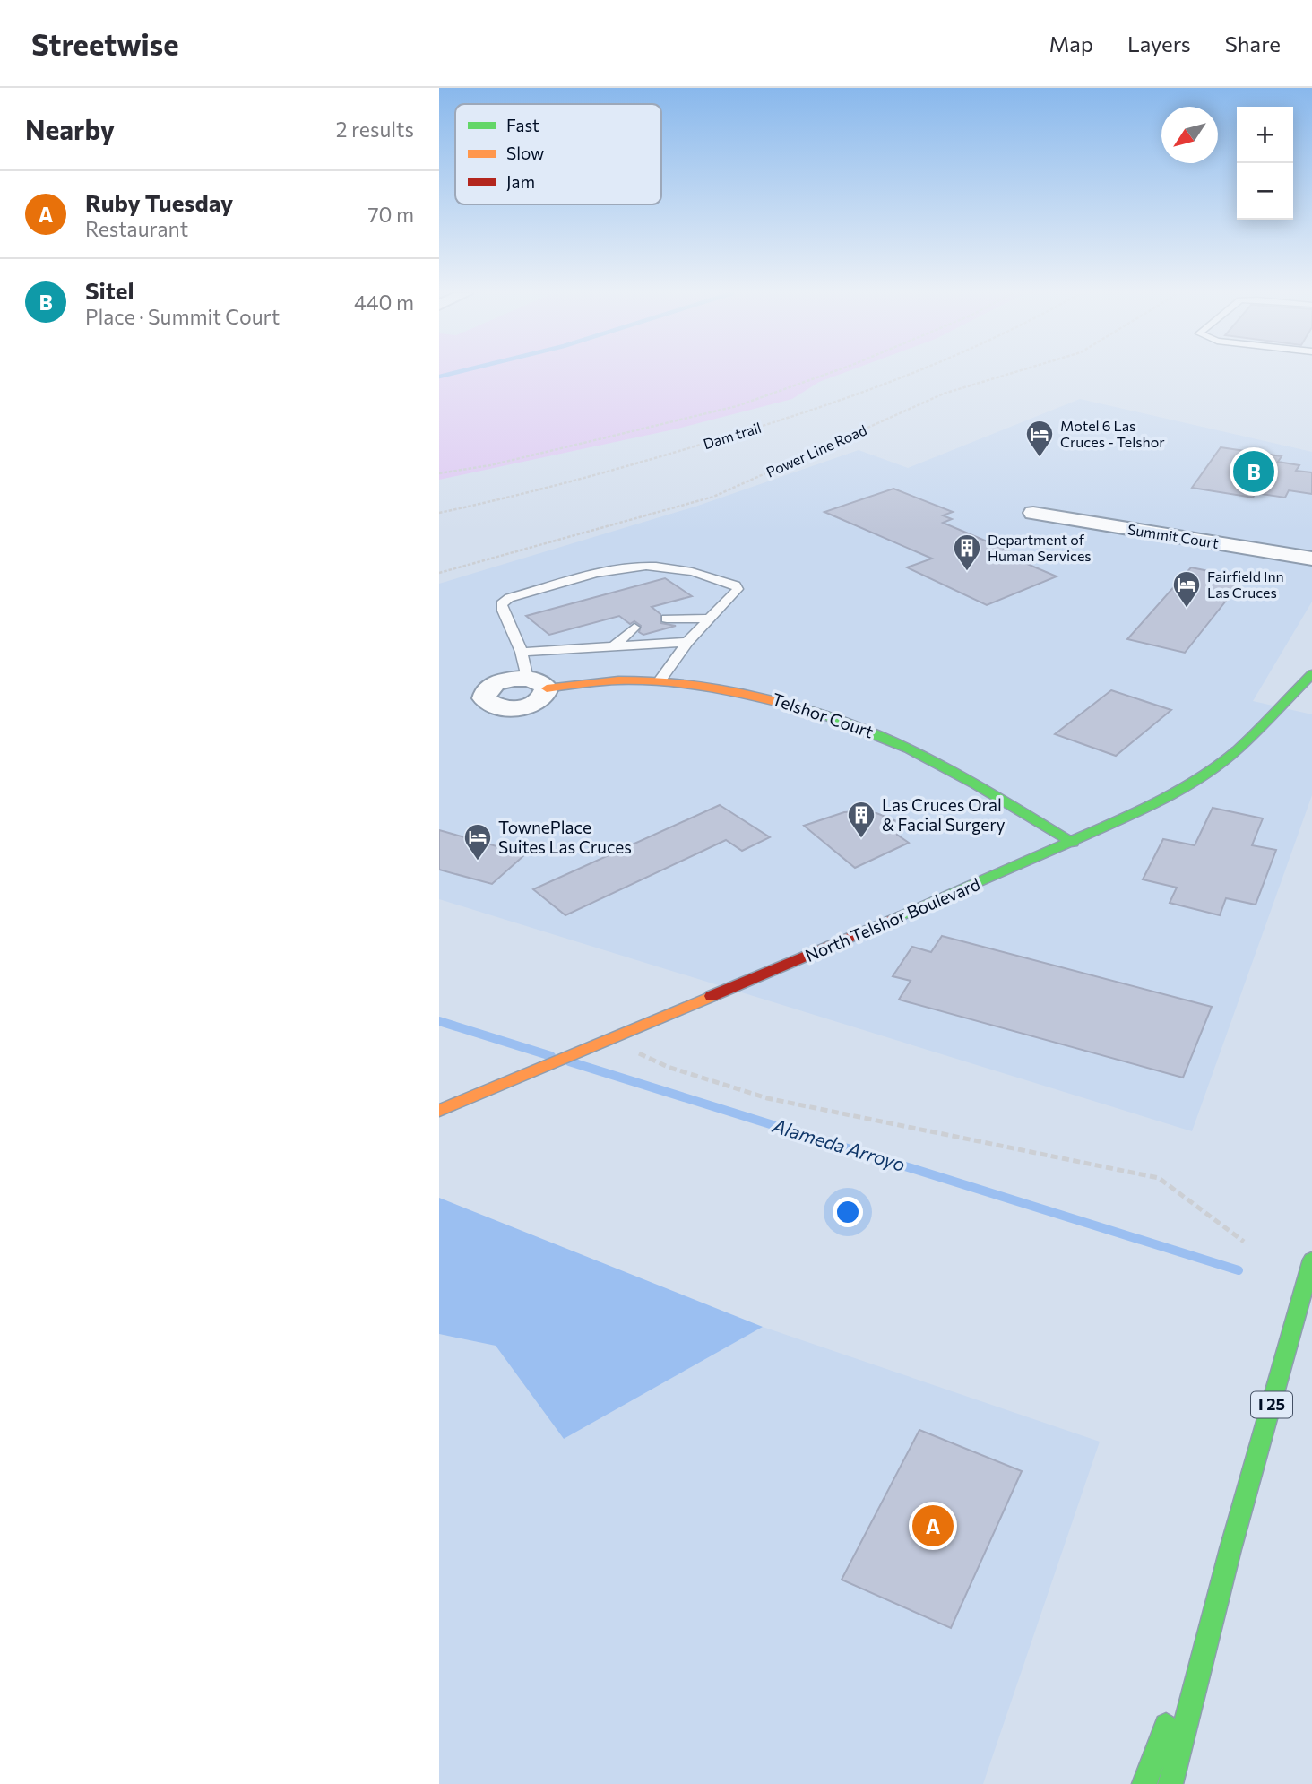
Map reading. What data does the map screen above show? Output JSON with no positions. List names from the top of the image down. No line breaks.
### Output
{"streets":{"main road":["Telshor Court","North Telshor Boulevard","I 25"],"street":["Summit Court"],"path":["Dam trail","Power Line Road"]},"crossings":[["Telshor Court","North Telshor Boulevard"]],"water":["Alameda Arroyo"],"places":{"hotel":["Motel 6 Las Cruces - Telshor","Fairfield Inn Las Cruces","TownePlace Suites Las Cruces"],"building":["Department of Human Services","Las Cruces Oral & Facial Surgery"]},"legend":["Fast","Slow","Jam"],"north":"bottom left","page":{"header":"Streetwise","nav":["Map","Layers","Share"],"heading":["Nearby","2 results"],"map_buttons":["+","−"],"list":[{"mark":"A","name":"Ruby Tuesday","note":"Restaurant","value":"70 m"},{"mark":"B","name":"Sitel","note":"Place · Summit Court","value":"440 m"}],"pins":["B","A"]}}
